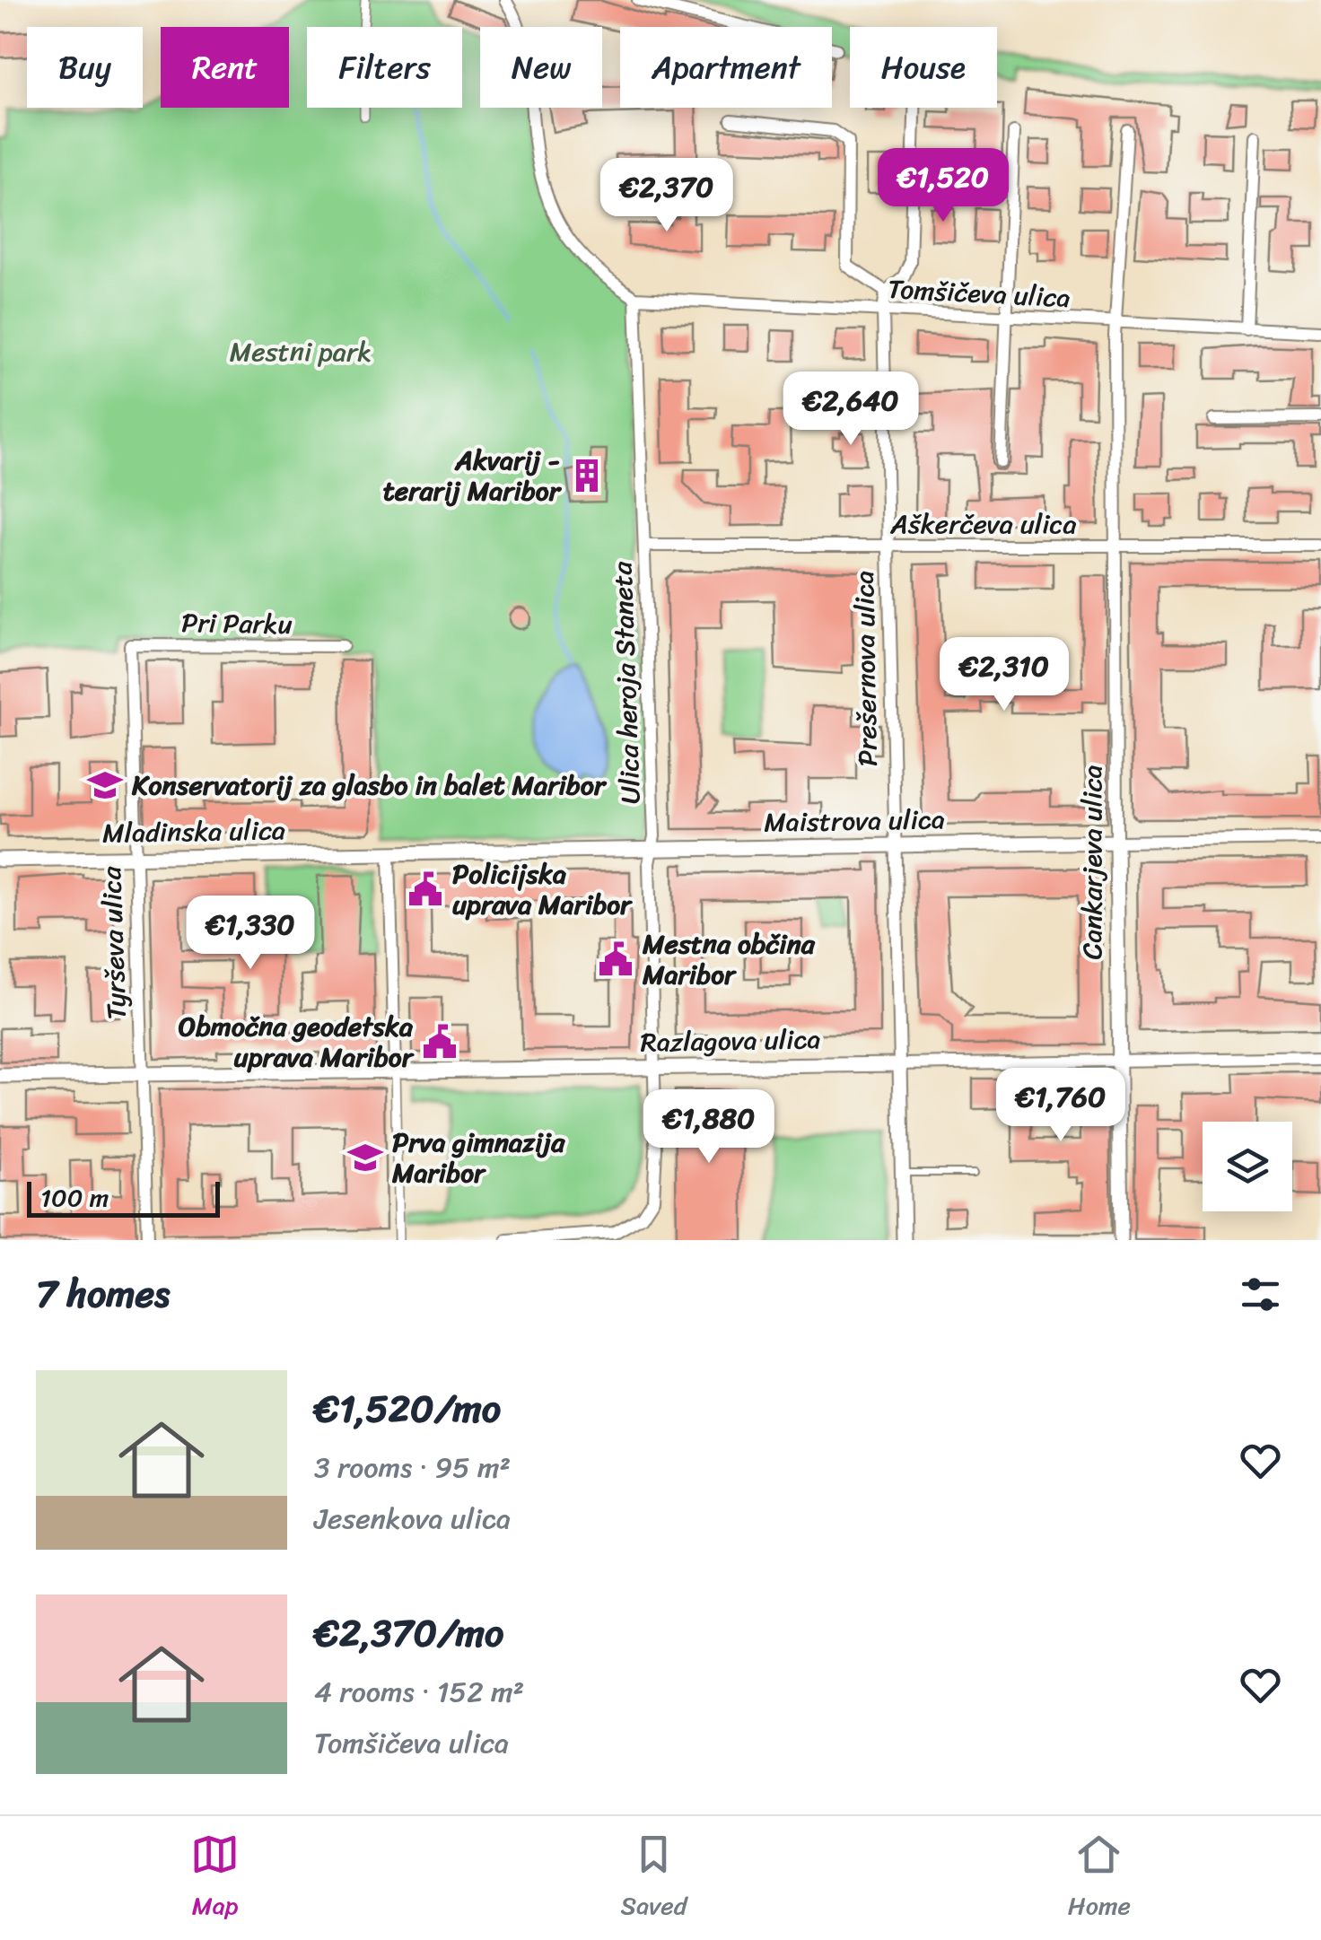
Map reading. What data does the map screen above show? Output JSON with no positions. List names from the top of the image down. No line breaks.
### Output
{"streets":{"street":["Tomšičeva ulica","Aškerčeva ulica","Pri Parku","Prešernova ulica","Ulica heroja Staneta","Maistrova ulica","Mladinska ulica","Cankarjeva ulica","Tyrševa ulica","Razlagova ulica"]},"crossings":[["Tomšičeva ulica","Prešernova ulica"],["Tomšičeva ulica","Ulica heroja Staneta"],["Tomšičeva ulica","Cankarjeva ulica"],["Aškerčeva ulica","Prešernova ulica"],["Aškerčeva ulica","Ulica heroja Staneta"],["Aškerčeva ulica","Cankarjeva ulica"],["Pri Parku","Tyrševa ulica"],["Prešernova ulica","Maistrova ulica"],["Prešernova ulica","Razlagova ulica"],["Ulica heroja Staneta","Maistrova ulica"],["Ulica heroja Staneta","Razlagova ulica"],["Maistrova ulica","Mladinska ulica"],["Maistrova ulica","Cankarjeva ulica"],["Mladinska ulica","Tyrševa ulica"],["Cankarjeva ulica","Razlagova ulica"],["Tyrševa ulica","Razlagova ulica"]],"parks":["Mestni park"],"places":{"building":["Akvarij - terarij Maribor"],"school or university":["Konservatorij za glasbo in balet Maribor","Prva gimnazija Maribor"],"public building":["Policijska uprava Maribor","Mestna občina Maribor","Območna geodetska uprava Maribor"]},"scale_bar":"100 m","page":{"chip":["Buy","Rent","Filters","New","Apartment","House"],"price":["€1,520","€2,370","€2,640","€2,310","€1,330","€1,760","€1,880"],"scale":"100 m","heading":"7 homes","list":[{"name":"€1,520/mo","note":"3 rooms · 95 m² · Jesenkova ulica"},{"name":"€2,370/mo","note":"4 rooms · 152 m² · Tomšičeva ulica"}],"tabs":["Map","Saved","Home"]}}
